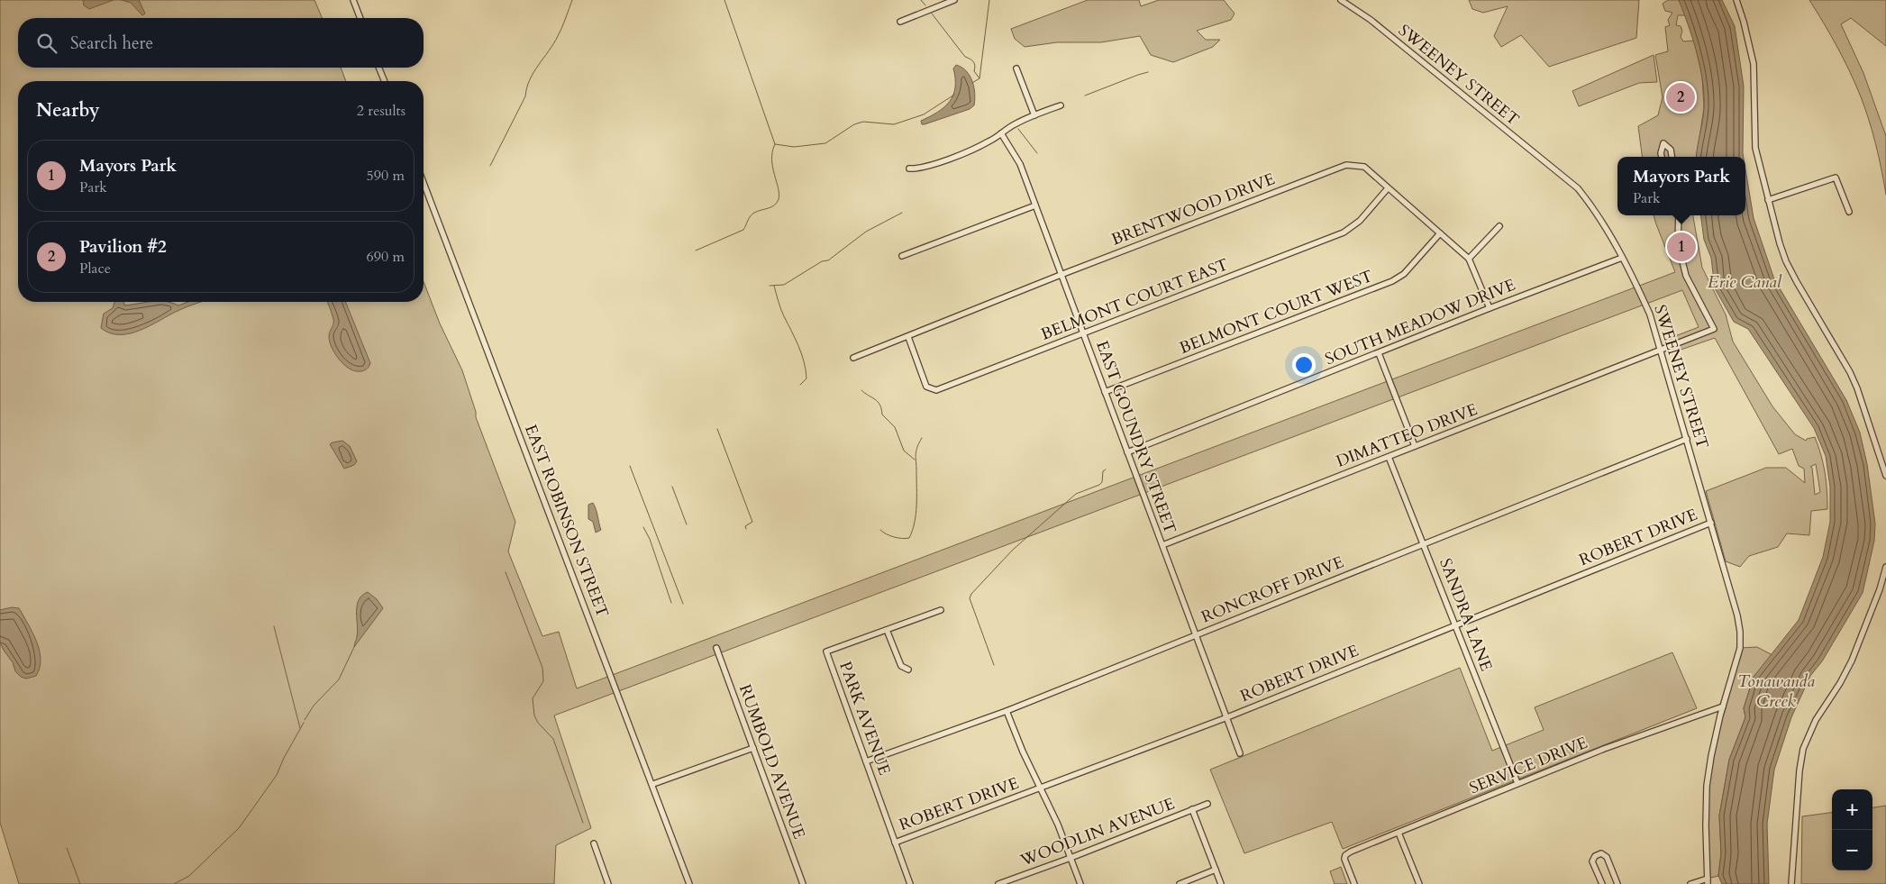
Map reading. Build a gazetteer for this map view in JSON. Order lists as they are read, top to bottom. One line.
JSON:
{"streets":{"street":["SWEENEY STREET","BRENTWOOD DRIVE","BELMONT COURT EAST","BELMONT COURT WEST","SOUTH MEADOW DRIVE","DIMATTEO DRIVE","EAST GOUNDRY STREET","EAST ROBINSON STREET","ROBERT DRIVE","RONCROFF DRIVE","SANDRA LANE","PARK AVENUE","RUMBOLD AVENUE","SERVICE DRIVE","WOODLIN AVENUE"]},"crossings":[["SWEENEY STREET","SOUTH MEADOW DRIVE"],["SWEENEY STREET","DIMATTEO DRIVE"],["SWEENEY STREET","ROBERT DRIVE"],["SWEENEY STREET","RONCROFF DRIVE"],["SWEENEY STREET","SERVICE DRIVE"],["BRENTWOOD DRIVE","BELMONT COURT EAST"],["BRENTWOOD DRIVE","BELMONT COURT WEST"],["BRENTWOOD DRIVE","SOUTH MEADOW DRIVE"],["BRENTWOOD DRIVE","EAST GOUNDRY STREET"],["BELMONT COURT EAST","EAST GOUNDRY STREET"],["BELMONT COURT WEST","EAST GOUNDRY STREET"],["SOUTH MEADOW DRIVE","EAST GOUNDRY STREET"],["DIMATTEO DRIVE","EAST GOUNDRY STREET"],["DIMATTEO DRIVE","SANDRA LANE"],["EAST GOUNDRY STREET","ROBERT DRIVE"],["EAST GOUNDRY STREET","RONCROFF DRIVE"],["ROBERT DRIVE","SANDRA LANE"],["ROBERT DRIVE","PARK AVENUE"],["RONCROFF DRIVE","SANDRA LANE"],["RONCROFF DRIVE","PARK AVENUE"],["SANDRA LANE","SERVICE DRIVE"]],"water":["Erie Canal","Tonawanda Creek"],"page":{"search":"Search here","pins":["2","1"],"heading":["Nearby","2 results"],"list":[{"mark":"1","name":"Mayors Park","note":"Park","value":"590 m"},{"mark":"2","name":"Pavilion #2","note":"Place","value":"690 m"}],"popup":["Mayors Park","Park"],"map_buttons":["+","−"]}}
